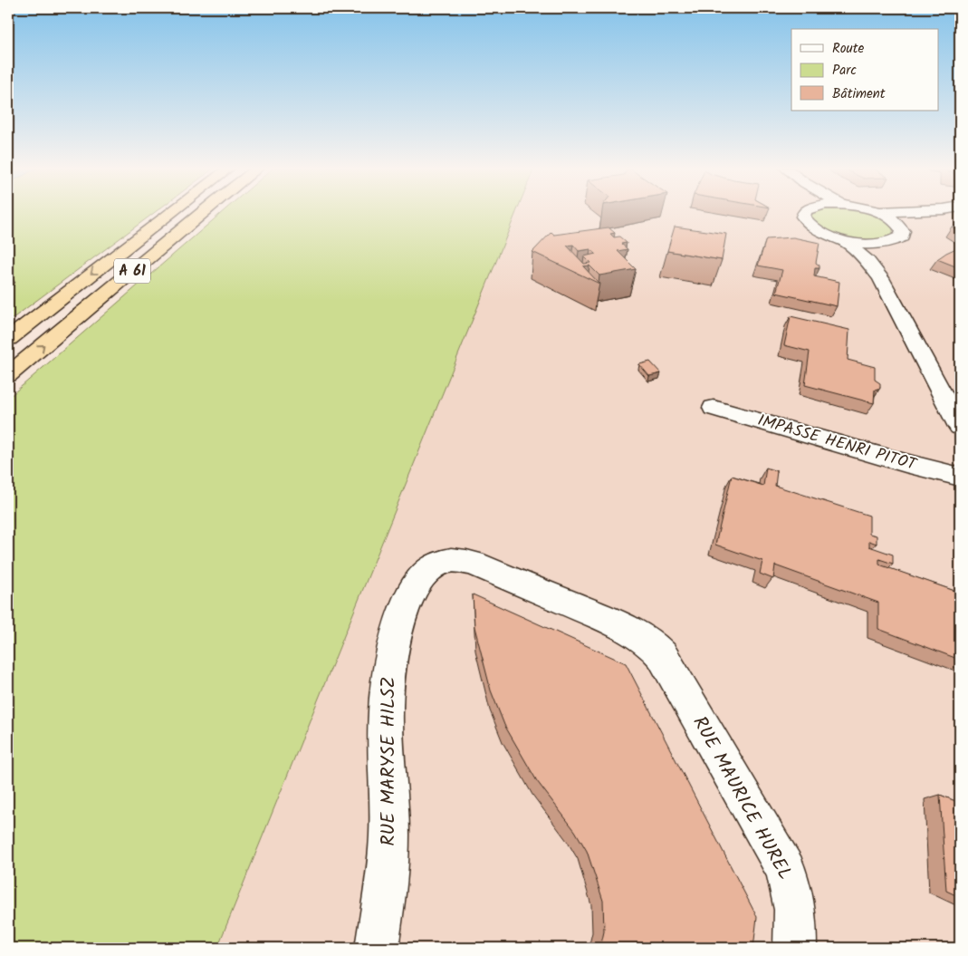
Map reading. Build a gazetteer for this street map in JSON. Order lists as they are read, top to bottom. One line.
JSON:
{"streets":{"highway":["A 61"],"street":["IMPASSE HENRI PITOT","RUE MARYSE HILSZ","RUE MAURICE HUREL"]},"crossings":[["RUE MARYSE HILSZ","RUE MAURICE HUREL"]],"legend":["Route","Parc","Bâtiment"]}
